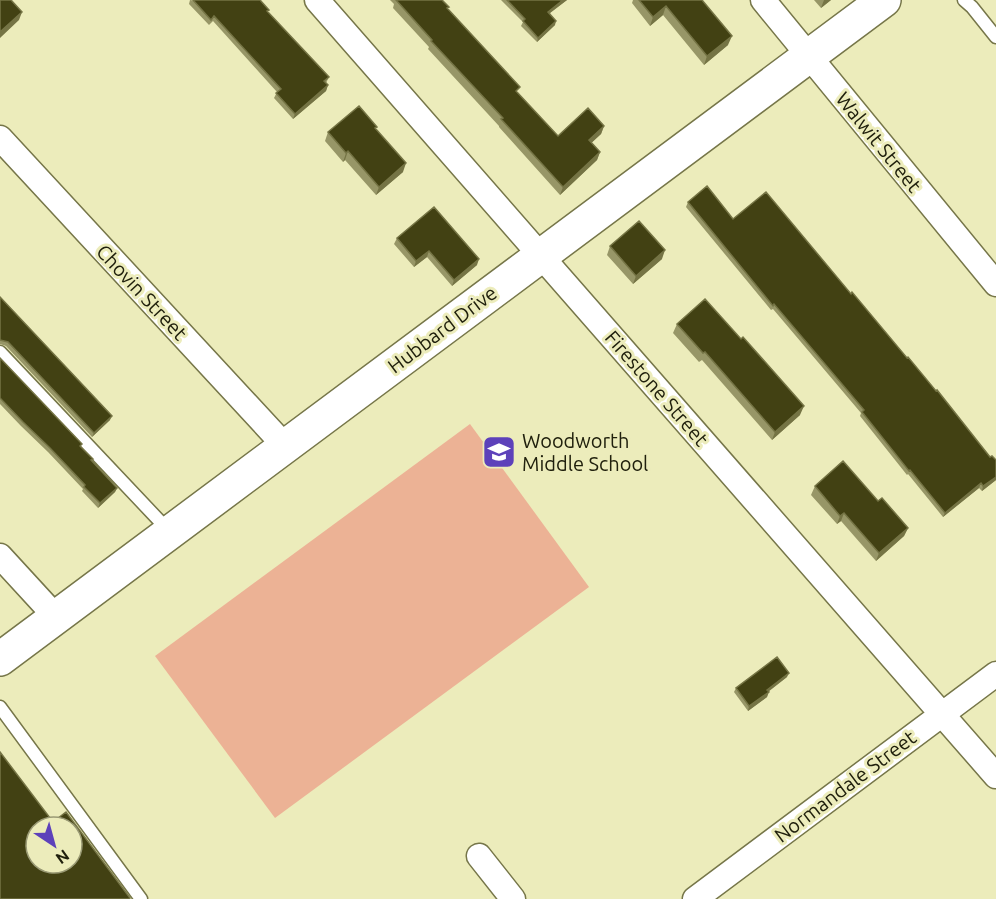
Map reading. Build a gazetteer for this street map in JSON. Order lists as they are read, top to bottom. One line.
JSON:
{"streets":{"street":["Walwit Street","Chovin Street","Hubbard Drive","Firestone Street","Normandale Street"]},"crossings":[["Walwit Street","Hubbard Drive"],["Chovin Street","Hubbard Drive"],["Hubbard Drive","Firestone Street"],["Firestone Street","Normandale Street"]],"places":{"school or university":["Woodworth Middle School"]},"north":"bottom right"}
